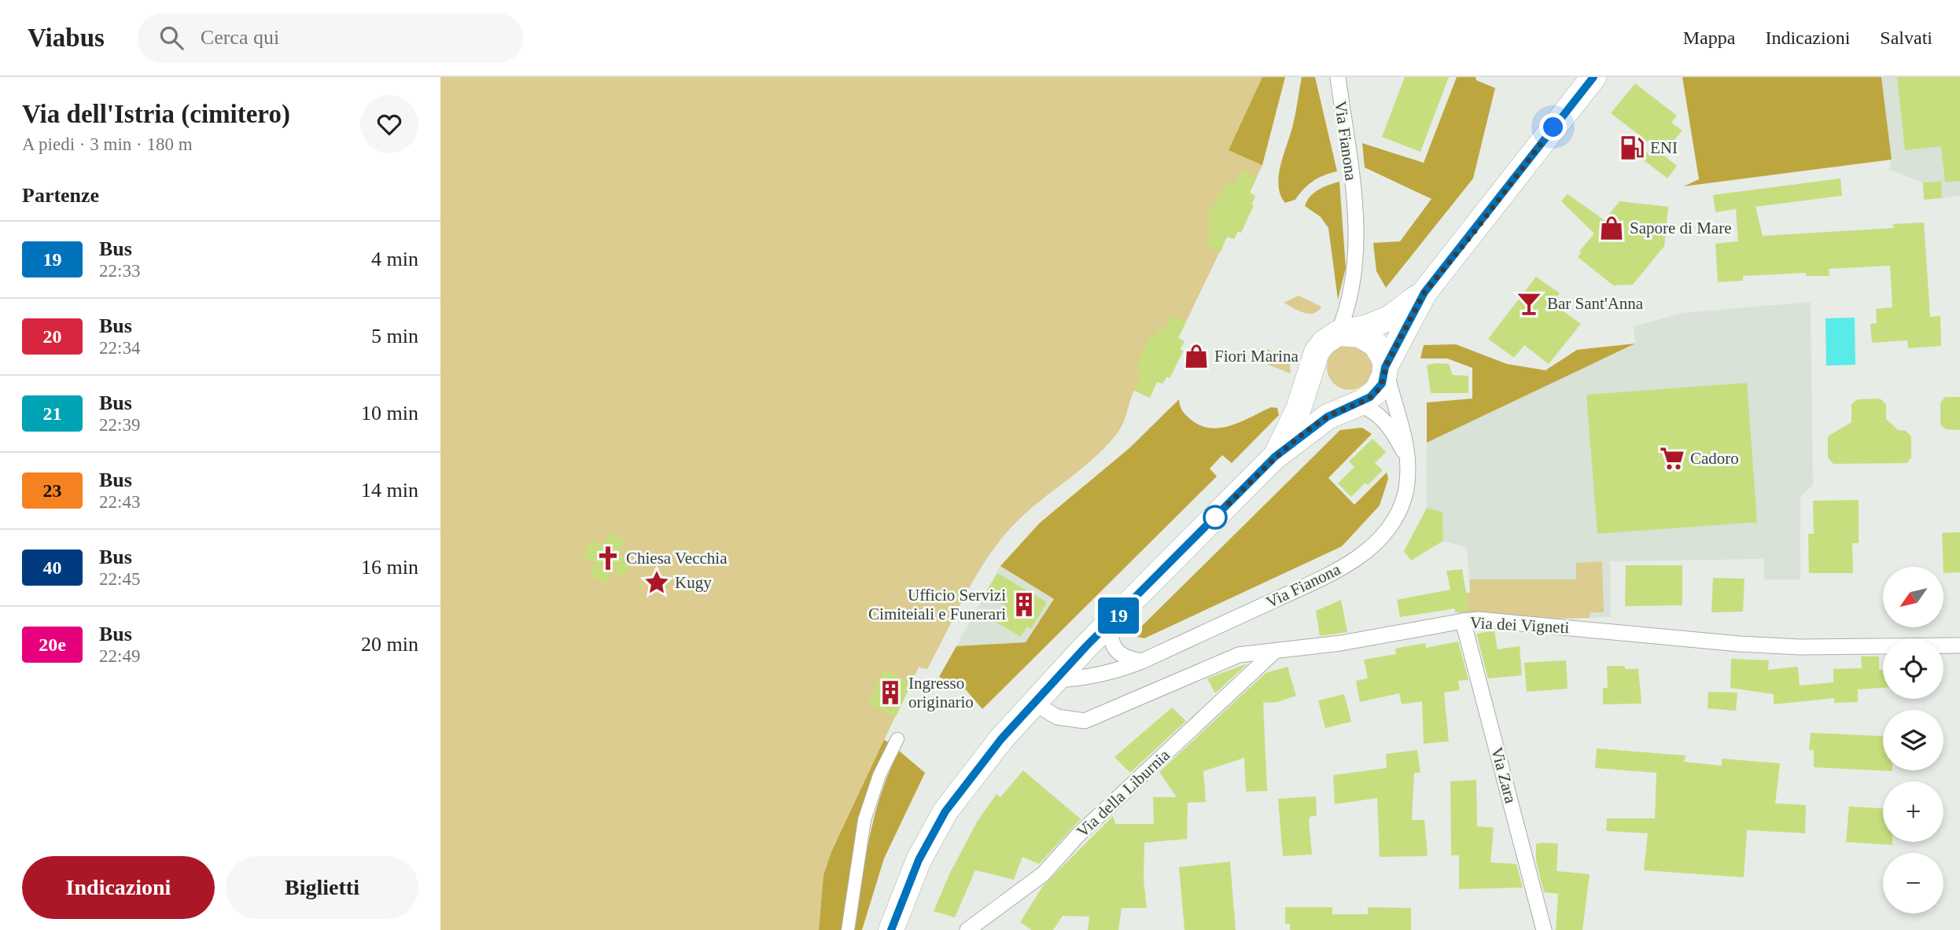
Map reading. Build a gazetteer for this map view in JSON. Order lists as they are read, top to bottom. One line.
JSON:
{"streets":{"street":["Via Fianona","Via dei Vigneti","Via Zara","Via della Liburnia"]},"crossings":[["Via dei Vigneti","Via Zara"],["Via dei Vigneti","Via della Liburnia"]],"places":{"fuel station":["ENI"],"shop":["Sapore di Mare","Fiori Marina"],"bar":["Bar Sant'Anna"],"supermarket":["Cadoro"],"church":["Chiesa Vecchia"],"place":["Kugy"],"building":["Ufficio Servizi Cimiteiali e Funerari","Ingresso originario"]},"lines":["bus line 19"],"north":"bottom left","page":{"header":"Viabus","search":"Cerca qui","nav":["Mappa","Indicazioni","Salvati"],"heading":[["Via dell'Istria (cimitero)","A piedi · 3 min · 180 m"],"Partenze"],"on_map":"19","list":[{"mark":"19","name":"Bus","note":"22:33","value":"4 min"},{"mark":"20","name":"Bus","note":"22:34","value":"5 min"},{"mark":"21","name":"Bus","note":"22:39","value":"10 min"},{"mark":"23","name":"Bus","note":"22:43","value":"14 min"},{"mark":"40","name":"Bus","note":"22:45","value":"16 min"},{"mark":"20e","name":"Bus","note":"22:49","value":"20 min"}],"map_buttons":["+","−"],"buttons":["Indicazioni","Biglietti"]}}
